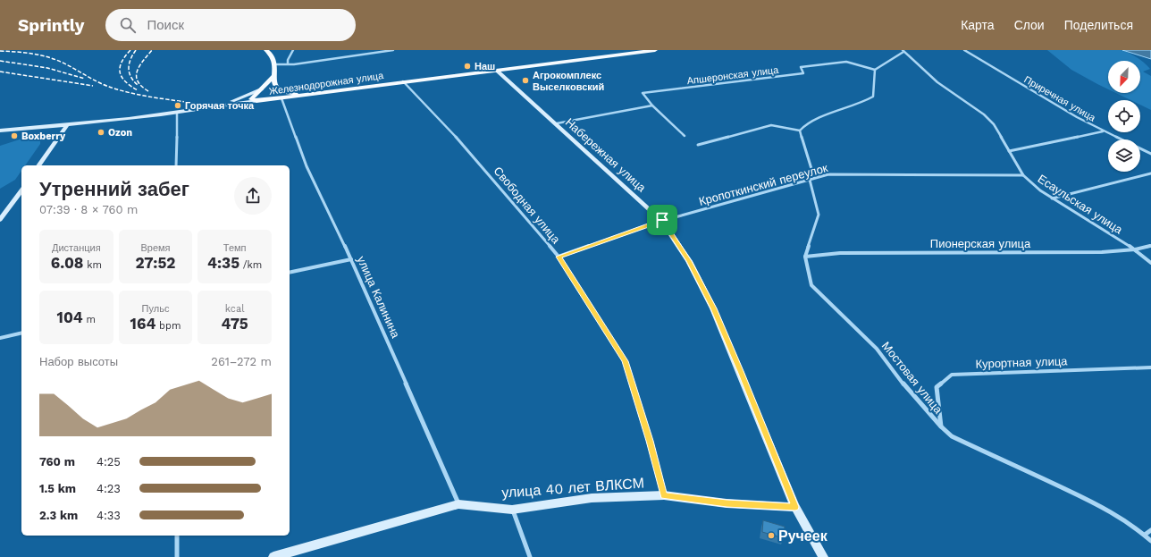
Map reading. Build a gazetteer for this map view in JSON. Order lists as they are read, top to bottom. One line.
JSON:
{"streets":{"main road":["Железнодорожная улица"],"street":["Апшеронская улица","Приречная улица","Набережная улица","Кропоткинский переулок","Есаульская улица","Свободная улица","Пионерская улица","улица Калинина","Курортная улица","Мостовая улица","улица 40 лет ВЛКСМ"]},"crossings":[["Железнодорожная улица","Набережная улица"],["Железнодорожная улица","Свободная улица"],["Железнодорожная улица","улица Калинина"],["Набережная улица","Кропоткинский переулок"],["Набережная улица","улица 40 лет ВЛКСМ"],["Кропоткинский переулок","Есаульская улица"],["Кропоткинский переулок","Свободная улица"],["Есаульская улица","Пионерская улица"],["Свободная улица","улица 40 лет ВЛКСМ"],["Пионерская улица","Мостовая улица"],["улица Калинина","улица 40 лет ВЛКСМ"],["Курортная улица","Мостовая улица"]],"places":["Наш","Агрокомплекс Выселковский","Горячая точка","Ozon","Boxberry","Ручеек"],"north":"bottom left","page":{"header":"Sprintly","search":"Поиск","nav":["Карта","Слои","Поделиться"],"heading":["Утренний забег","07:39 · 8 × 760 m"],"stats":[["Дистанция","6.08 km"],["Время","27:52"],["Темп","4:35 /km"],["104 m"],["Пульс","164 bpm"],["kcal","475"]],"chart":["Набор высоты","261–272 m"],"list":[{"name":"760 m","note":"4:25"},{"name":"1.5 km","note":"4:23"},{"name":"2.3 km","note":"4:33"}]}}
